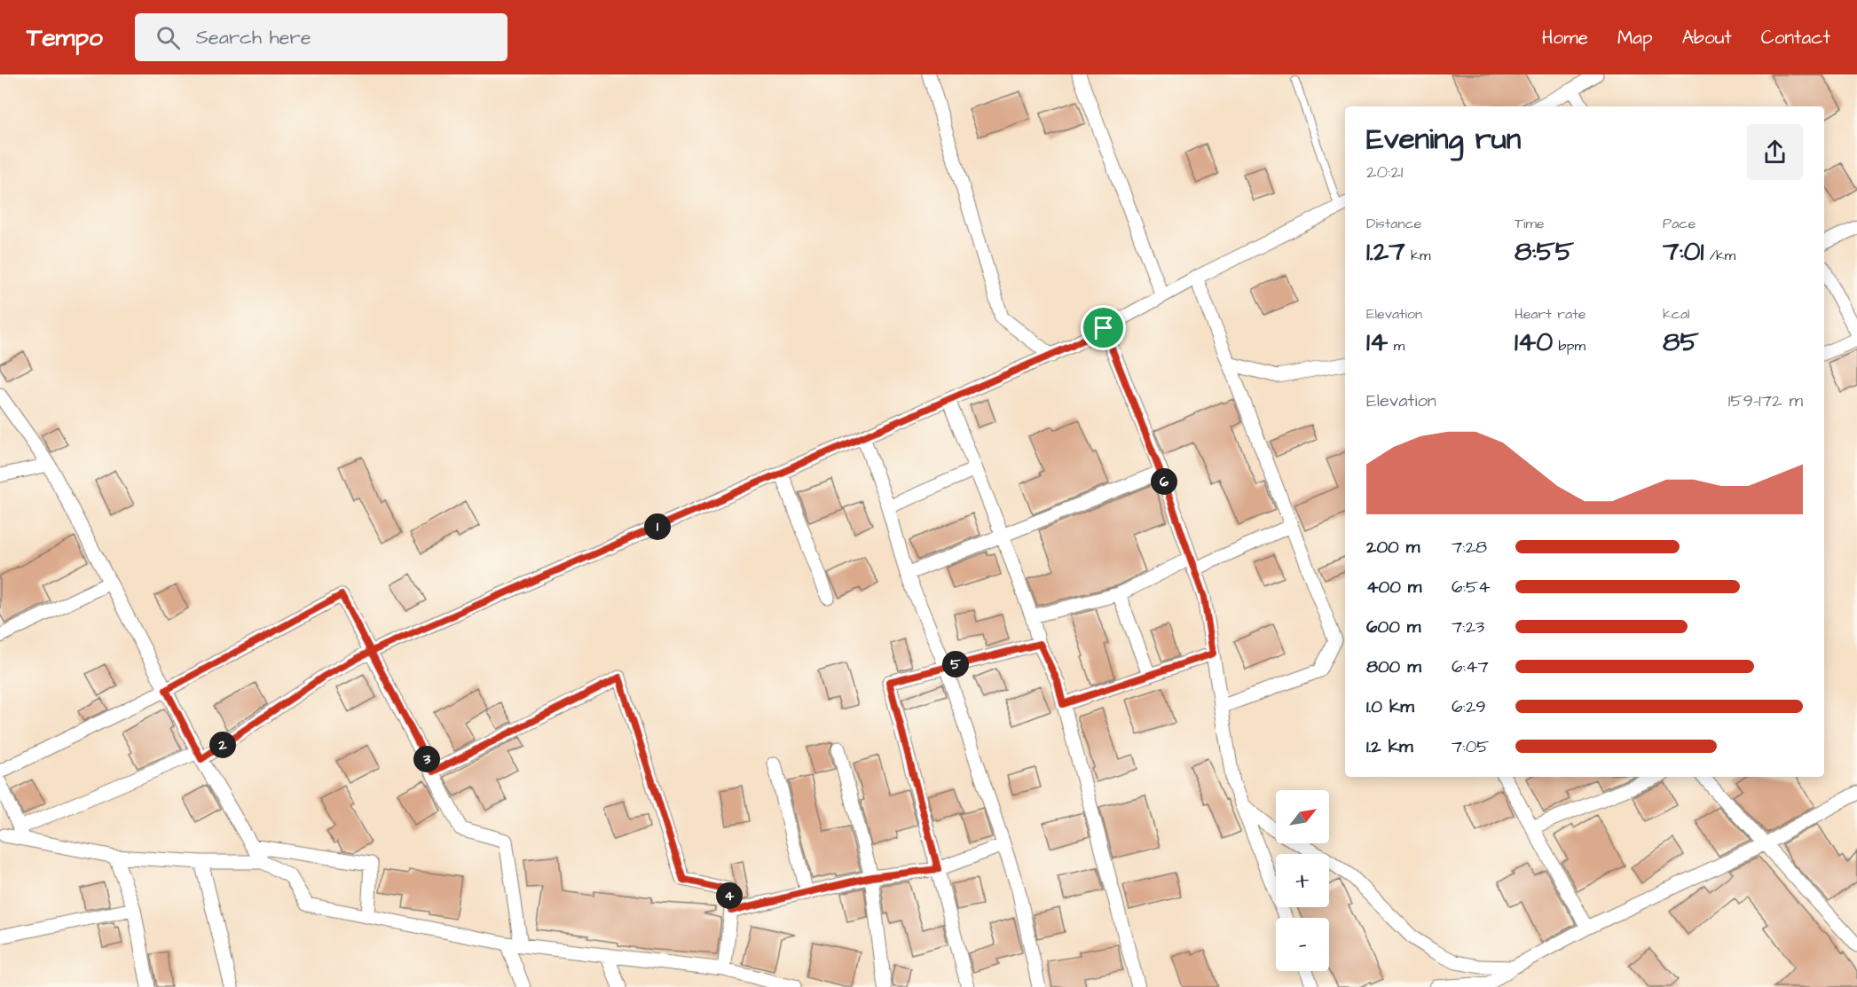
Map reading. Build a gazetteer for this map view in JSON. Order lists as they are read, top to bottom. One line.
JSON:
{"north":"top right","page":{"header":"Tempo","search":"Search here","nav":["Home","Map","About","Contact"],"heading":["Evening run","20:21"],"stats":[["Distance","1.27 km"],["Time","8:55"],["Pace","7:01 /km"],["Elevation","14 m"],["Heart rate","140 bpm"],["kcal","85"]],"chart":["Elevation","159–172 m"],"pins":["6","1","5","2","3","4"],"list":[{"name":"200 m","note":"7:28"},{"name":"400 m","note":"6:54"},{"name":"600 m","note":"7:23"},{"name":"800 m","note":"6:47"},{"name":"1.0 km","note":"6:29"},{"name":"1.2 km","note":"7:05"}],"map_buttons":["+","−"]}}
